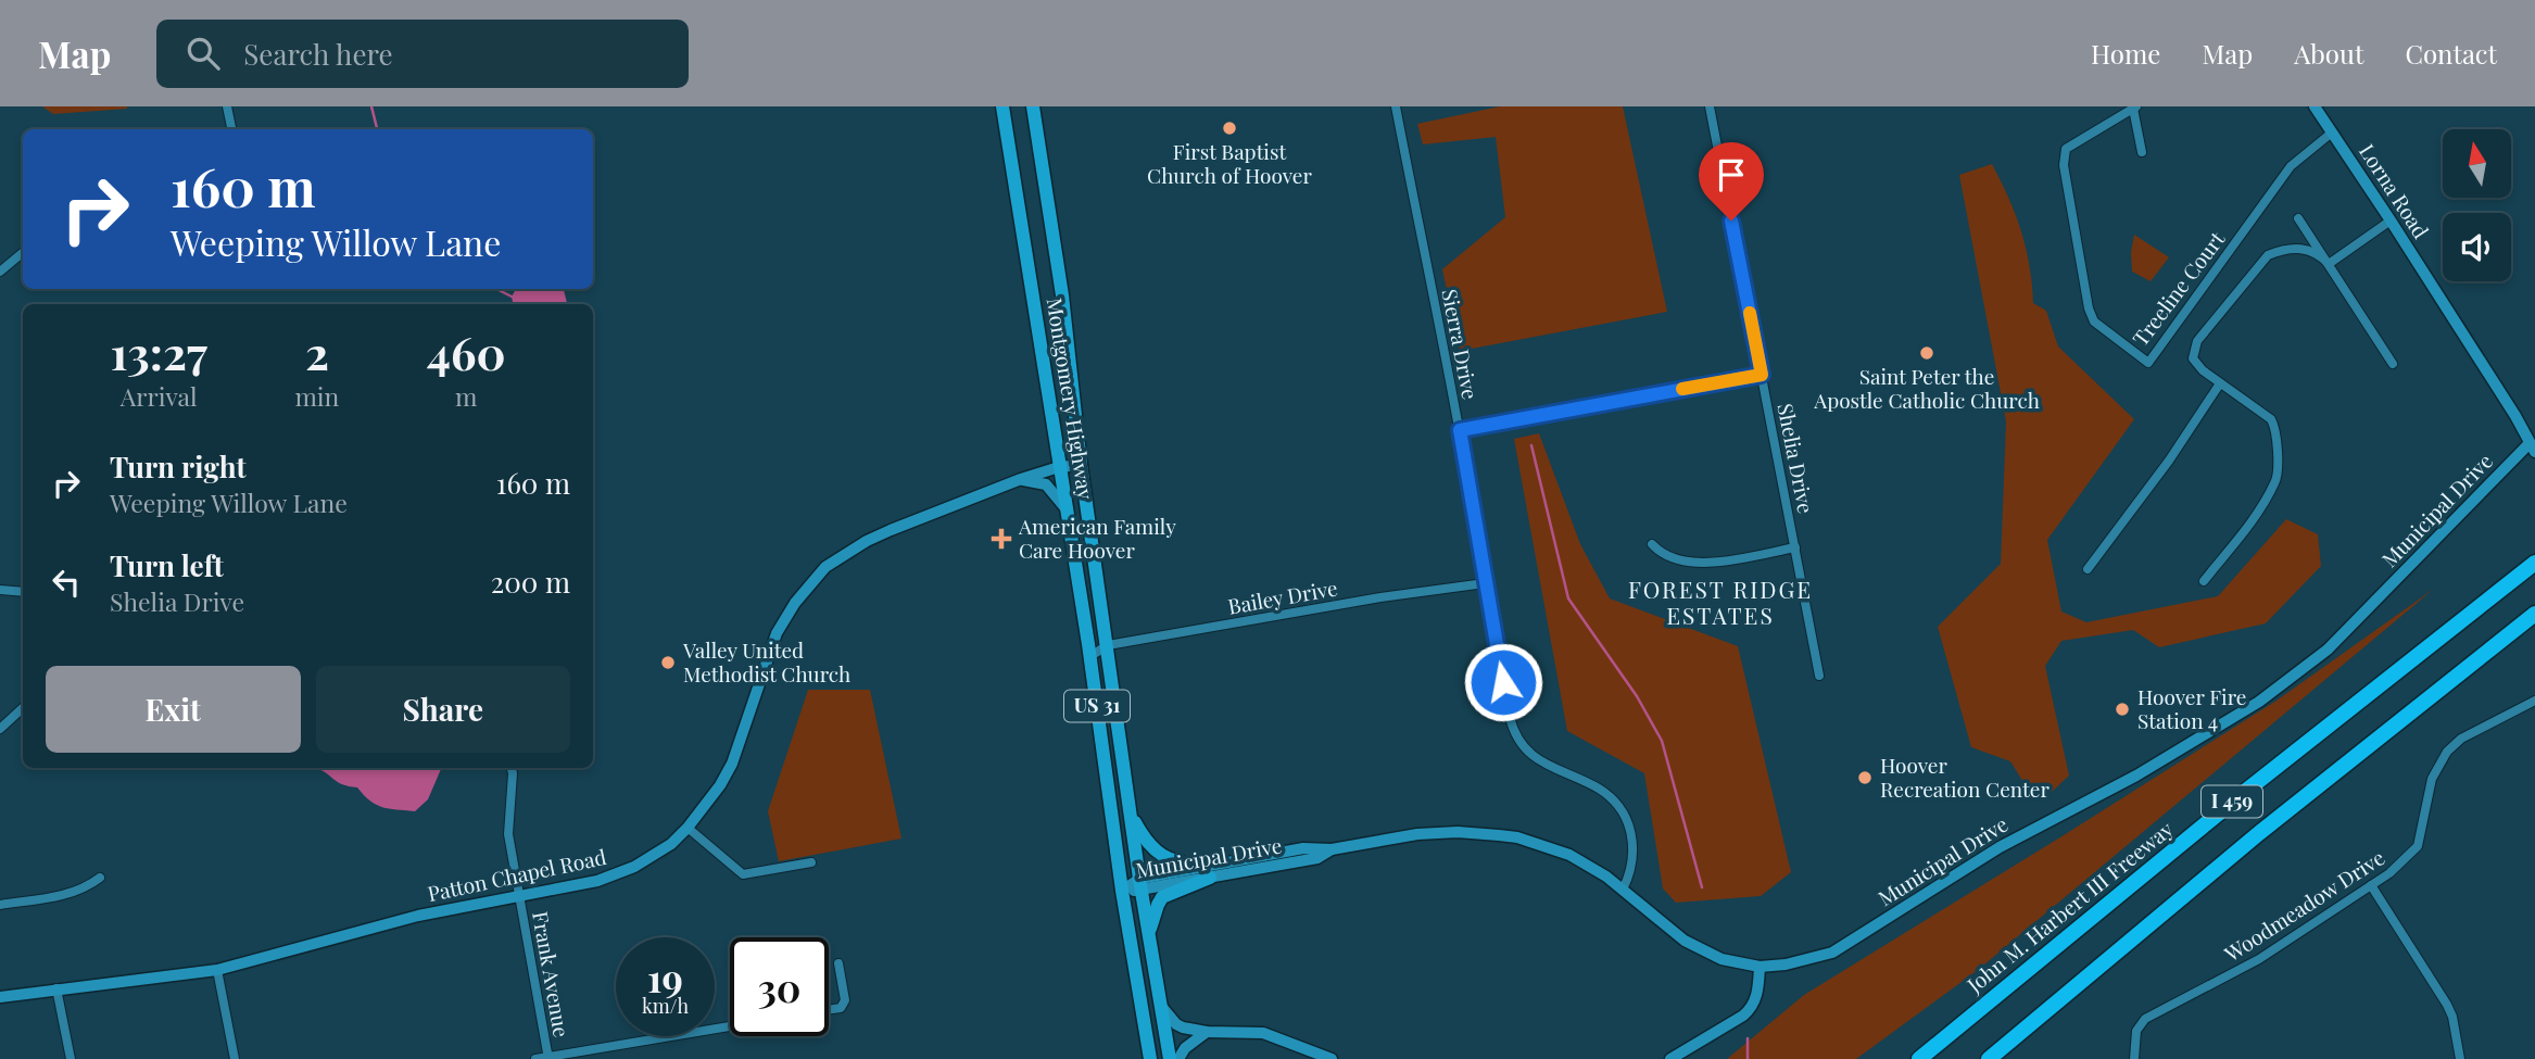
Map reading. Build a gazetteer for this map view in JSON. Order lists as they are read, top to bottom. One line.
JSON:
{"streets":{"highway":["I 459","John M. Harbert III Freeway"],"main road":["Montgomery Highway","US 31"],"street":["Lorna Road","Treeline Court","Sierra Drive","Shelia Drive","Municipal Drive","Bailey Drive","Patton Chapel Road","Woodmeadow Drive","Frank Avenue"]},"crossings":[["Lorna Road","Treeline Court"],["Lorna Road","Municipal Drive"],["Sierra Drive","Municipal Drive"],["Sierra Drive","Bailey Drive"],["Montgomery Highway","Municipal Drive"],["Montgomery Highway","Bailey Drive"],["Montgomery Highway","Patton Chapel Road"],["Patton Chapel Road","Frank Avenue"]],"districts":["FOREST RIDGE ESTATES"],"places":{"other":["First Baptist Church of Hoover","Saint Peter the Apostle Catholic Church","Valley United Methodist Church","Hoover Fire Station 4","Hoover Recreation Center"],"health":["American Family Care Hoover"]},"north":"top","page":{"header":"Map","search":"Search here","nav":["Home","Map","About","Contact"],"turn":["160 m","Weeping Willow Lane"],"eta":["13:27","Arrival","2","min","460","m"],"list":[{"name":"Turn right","note":"Weeping Willow Lane","value":"160 m"},{"name":"Turn left","note":"Shelia Drive","value":"200 m"}],"buttons":["Exit","Share"],"speed":"19 km/h","limit":"30"}}
